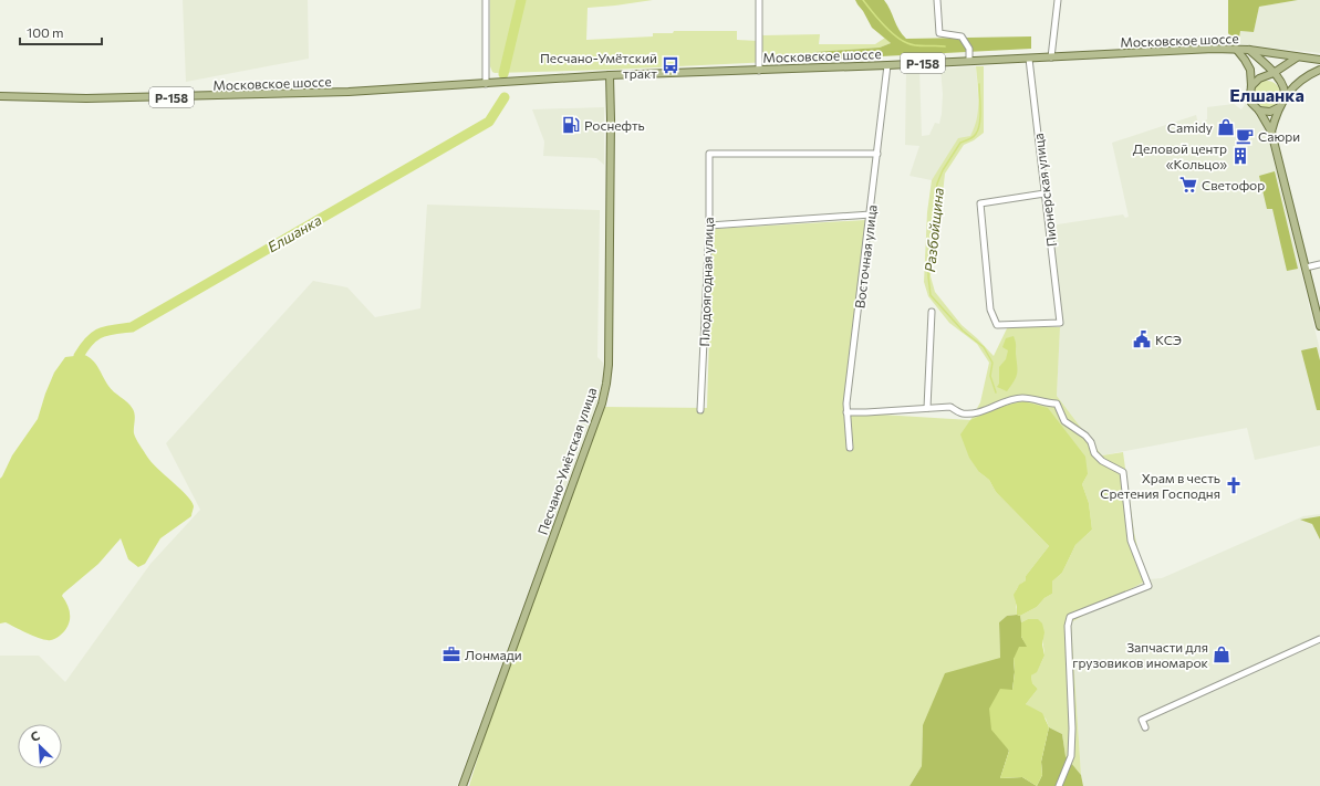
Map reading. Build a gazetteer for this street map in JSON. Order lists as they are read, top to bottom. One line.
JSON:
{"streets":{"main road":["Московское шоссе","Р-158","Песчано-Умётская улица"],"street":["Пионерская улица","Восточная улица","Плодоягодная улица"]},"crossings":[["Московское шоссе","Пионерская улица"],["Московское шоссе","Восточная улица"],["Московское шоссе","Песчано-Умётская улица"],["Восточная улица","Плодоягодная улица"]],"districts":["Елшанка"],"water":["Разбойщина","Елшанка"],"places":{"bus stop":["Песчано-Умётский тракт"],"fuel station":["Роснефть"],"shop":["Camidy","Запчасти для грузовиков иномарок"],"cafe":["Саюри"],"building":["Деловой центр «Кольцо»"],"supermarket":["Светофор"],"public building":["КСЭ"],"church":["Храм в честь Сретения Господня"],"office":["Лонмади"]},"scale_bar":"100 m","north":"top left"}
